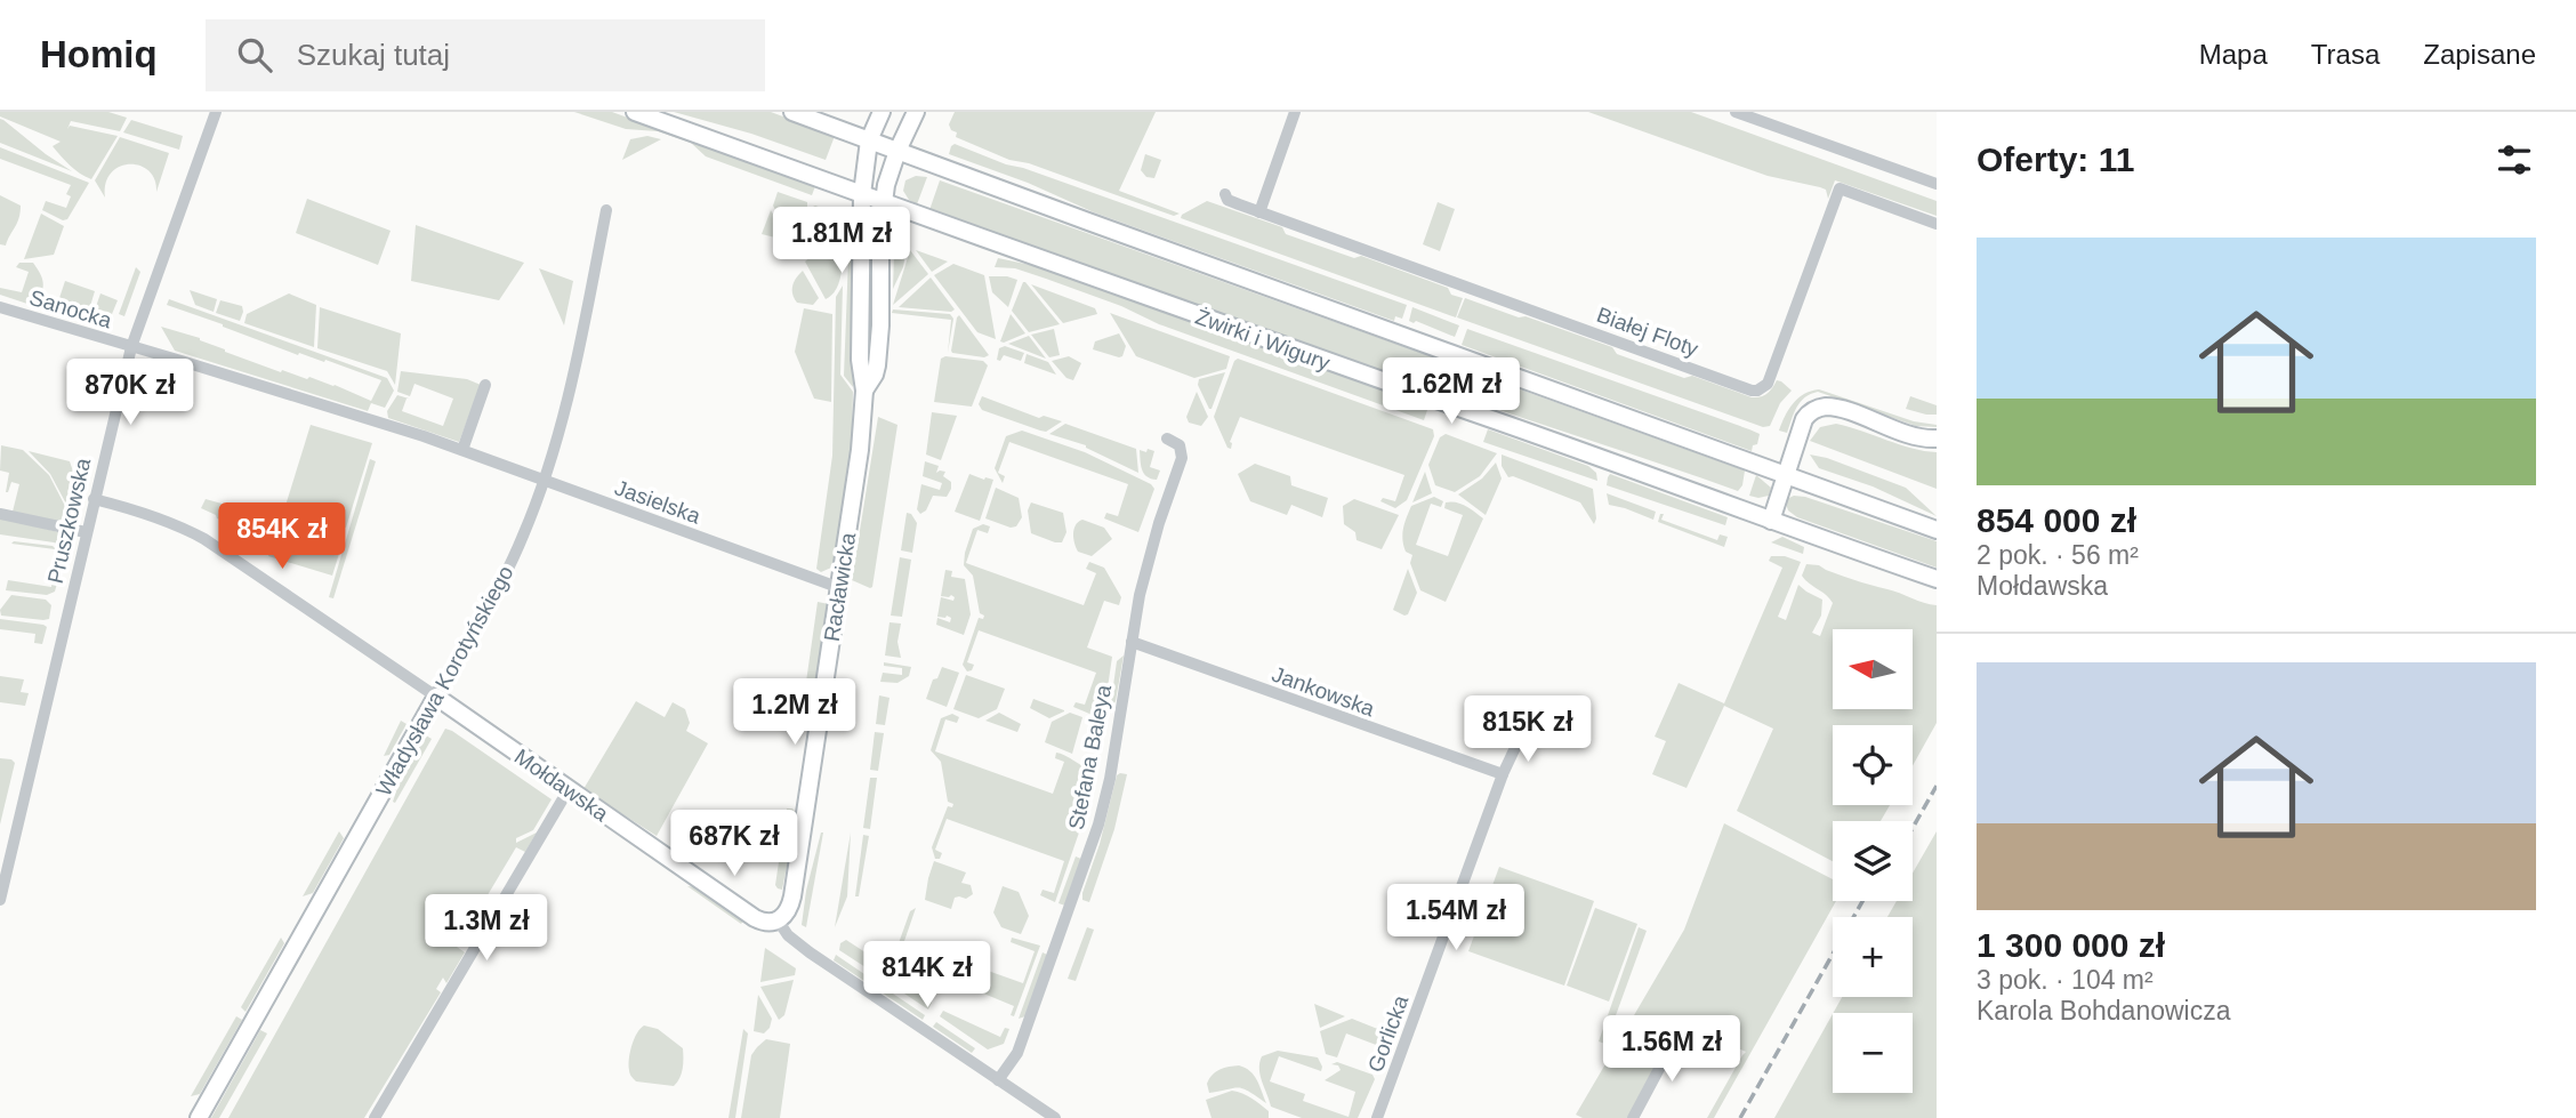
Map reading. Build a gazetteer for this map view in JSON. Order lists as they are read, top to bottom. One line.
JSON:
{"streets":{"main road":["Żwirki i Wigury","Racławicka","Władysława Korotyńskiego","Mołdawska"],"street":["Sanocka","Białej Floty","Jasielska","Pruszkowska","Jankowska","Stefana Baleya","Gorlicka"]},"crossings":[["Sanocka","Jasielska"],["Sanocka","Pruszkowska"],["Żwirki i Wigury","Racławicka"],["Jasielska","Pruszkowska"],["Jasielska","Racławicka"],["Jasielska","Władysława Korotyńskiego"],["Pruszkowska","Mołdawska"],["Racławicka","Mołdawska"],["Władysława Korotyńskiego","Mołdawska"],["Jankowska","Stefana Baleya"],["Jankowska","Gorlicka"],["Stefana Baleya","Mołdawska"]],"north":"left","page":{"header":"Homiq","search":"Szukaj tutaj","nav":["Mapa","Trasa","Zapisane"],"heading":"Oferty: 11","price":["1.81M zł","1.62M zł","870K zł","854K zł","1.2M zł","815K zł","687K zł","1.54M zł","1.3M zł","814K zł","1.56M zł"],"list":[{"name":"854 000 zł","note":"2 pok. · 56 m² · Mołdawska"},{"name":"1 300 000 zł","note":"3 pok. · 104 m² · Karola Bohdanowicza"}],"map_buttons":["+","−"]}}
